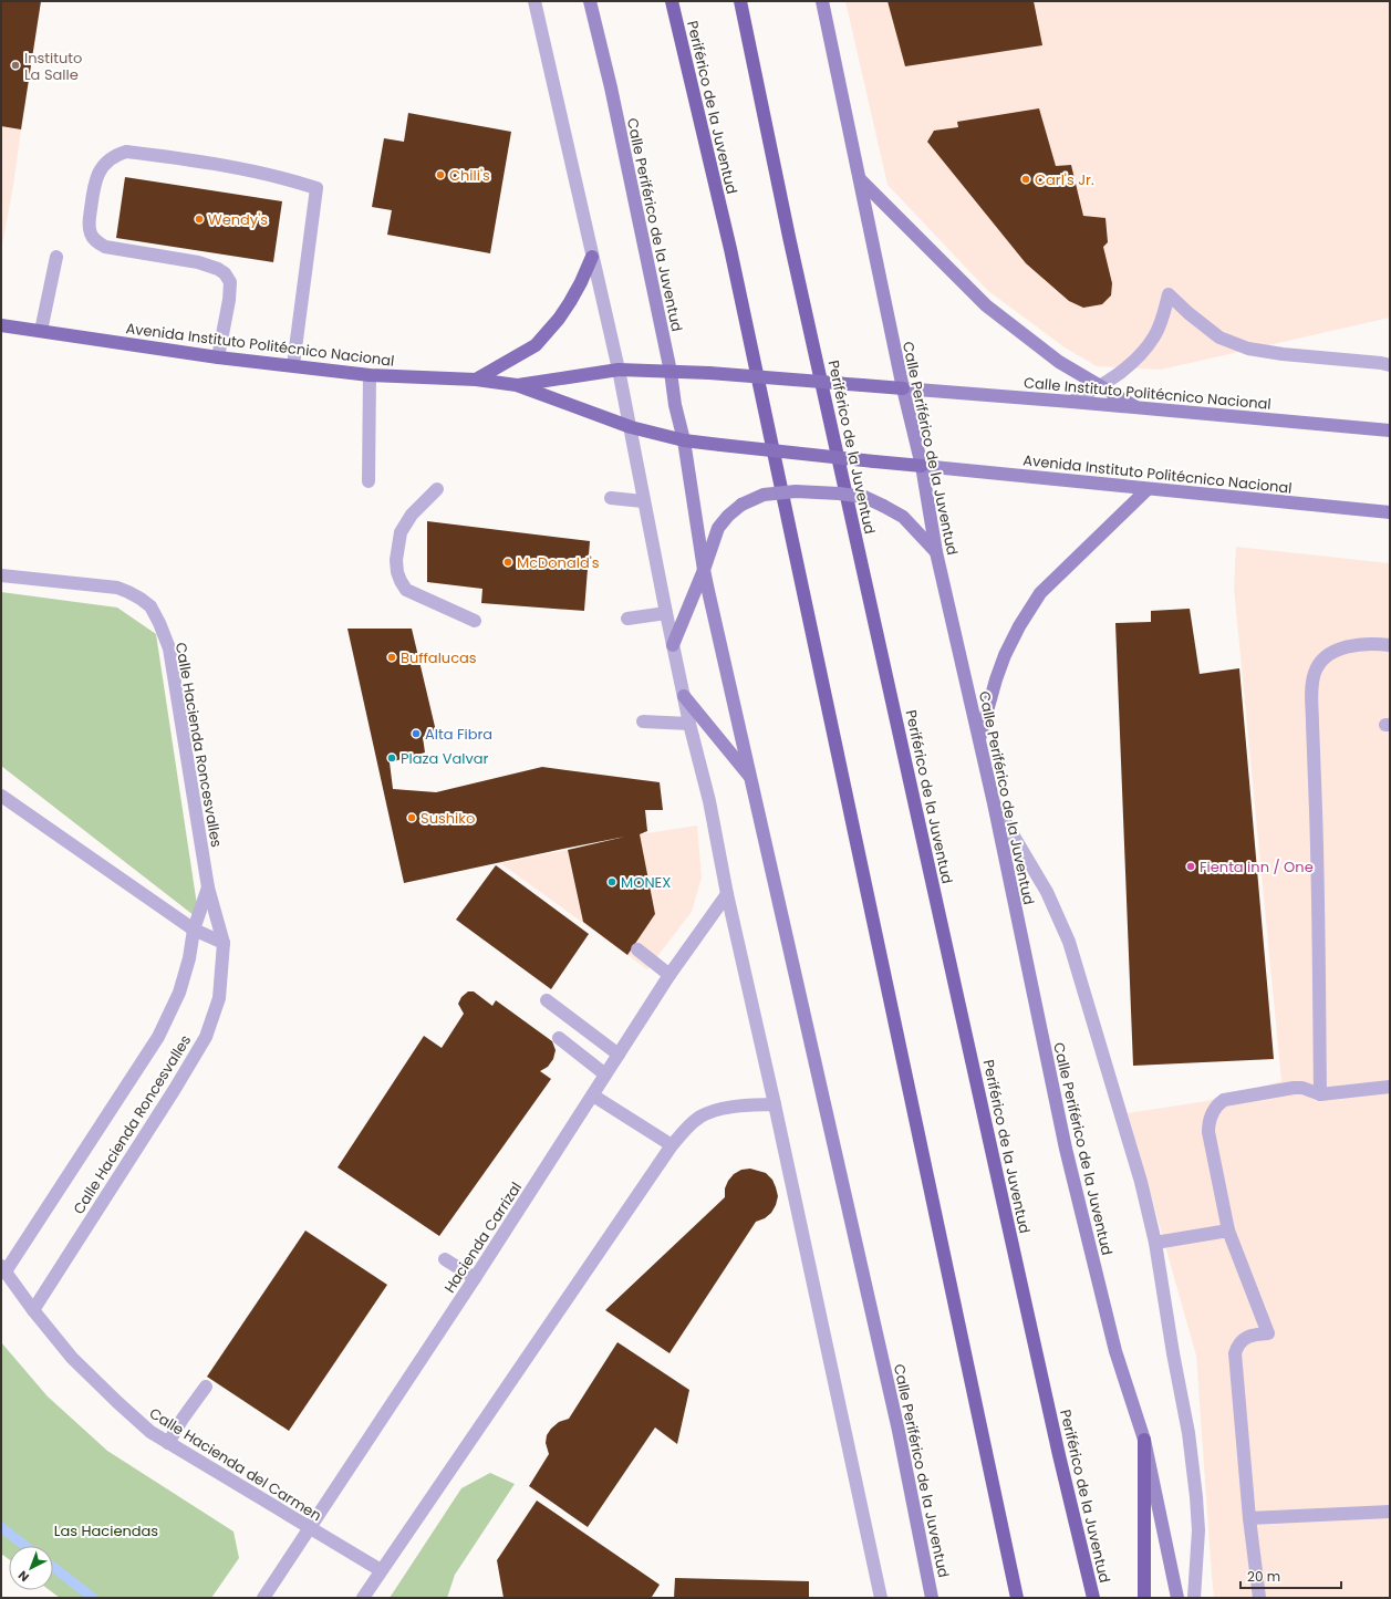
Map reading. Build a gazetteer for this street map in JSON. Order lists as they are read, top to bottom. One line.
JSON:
{"streets":{"highway":["Periférico de la Juventud"],"main road":["Calle Periférico de la Juventud","Avenida Instituto Politécnico Nacional","Calle Instituto Politécnico Nacional"],"street":["Calle Hacienda Roncesvalles","Hacienda Carrizal","Calle Hacienda del Carmen"]},"crossings":[["Calle Periférico de la Juventud","Avenida Instituto Politécnico Nacional"],["Calle Periférico de la Juventud","Calle Instituto Politécnico Nacional"],["Avenida Instituto Politécnico Nacional","Calle Instituto Politécnico Nacional"],["Calle Hacienda Roncesvalles","Calle Hacienda del Carmen"],["Hacienda Carrizal","Calle Hacienda del Carmen"]],"parks":["Las Haciendas"],"places":["Instituto La Salle","Chili's","Carl's Jr.","Wendy's","McDonald's","Buffalucas","Alta Fibra","Plaza Valvar","Sushiko","Fienta inn / One","MONEX"],"scale_bar":"20 m","north":"bottom left"}
